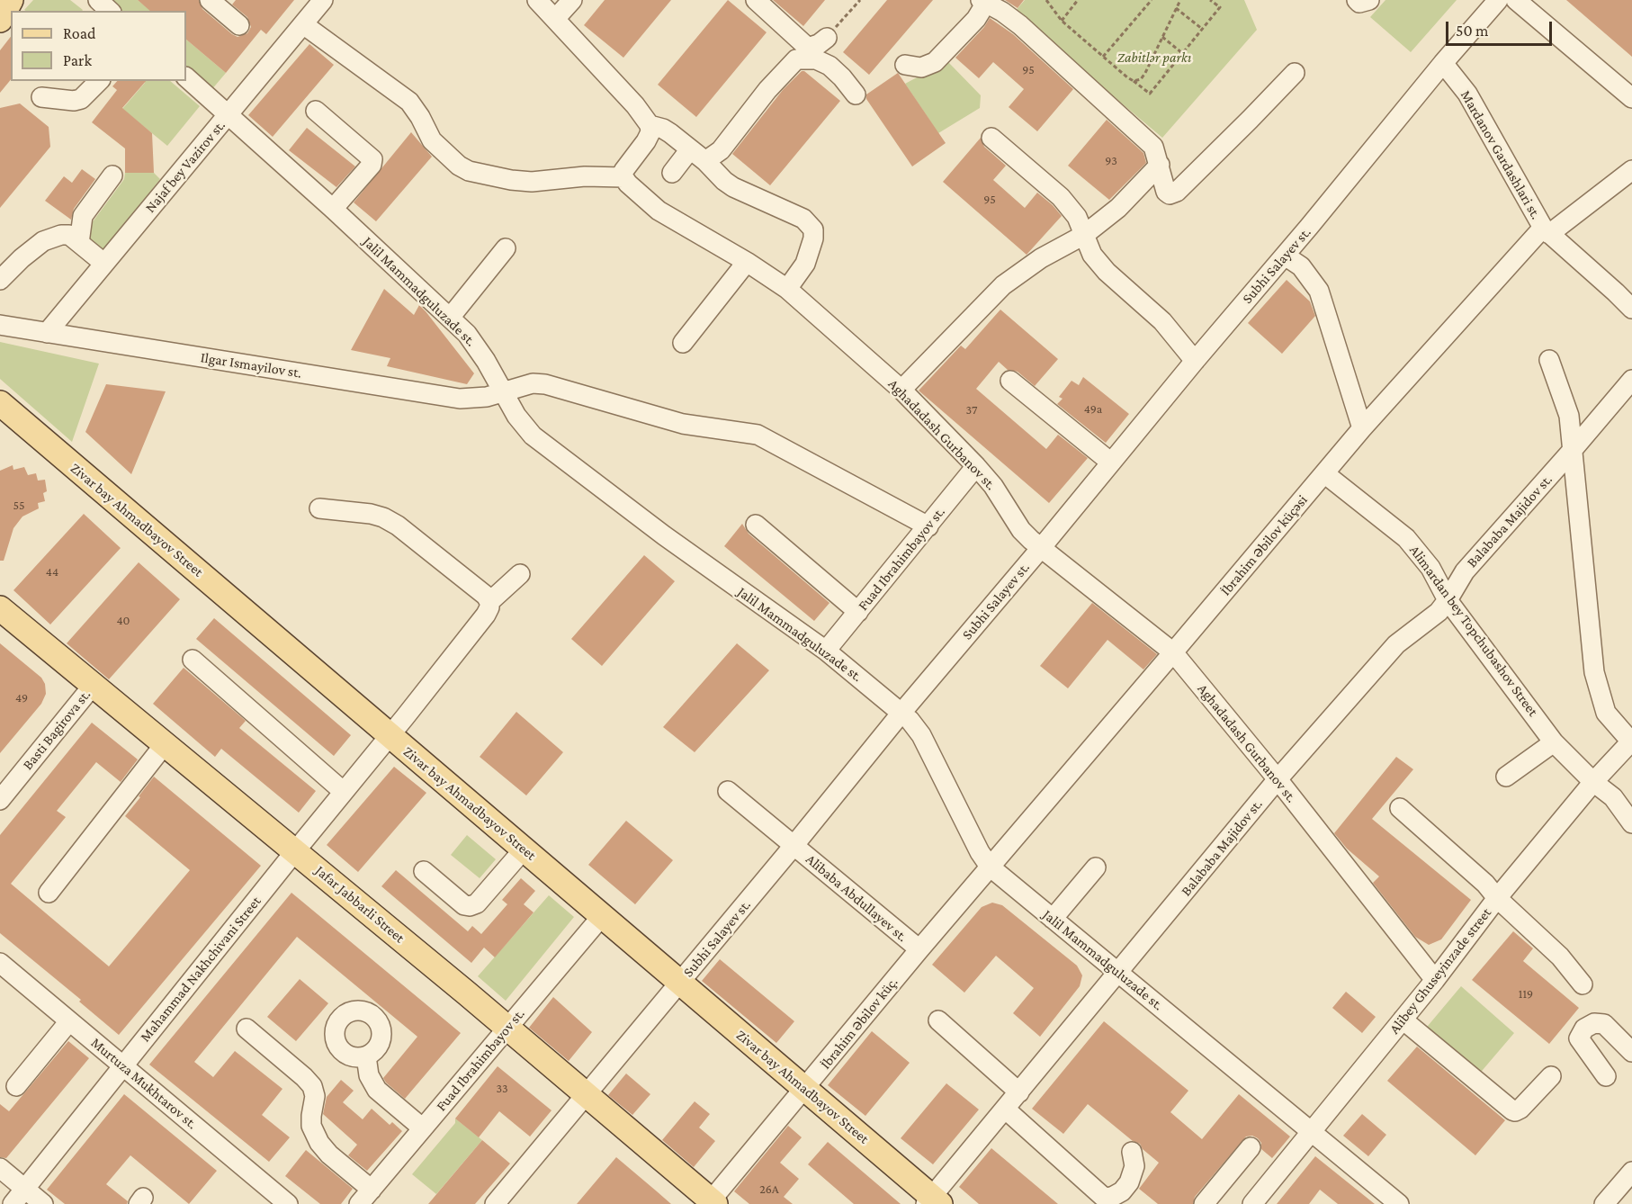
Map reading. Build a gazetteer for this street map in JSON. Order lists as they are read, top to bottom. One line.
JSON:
{"streets":{"main road":["Zivar bay Ahmadbayov Street","Jafar Jabbarli Street"],"street":["Mardanov Gardashlari st.","Najaf bey Vazirov st.","Subhi Salayev st.","Jalil Mammadguluzade st.","Ilgar Ismayilov st.","Aghadadash Gurbanov st.","Balababa Majidov st.","İbrahim Əbilov küçəsi","Fuad Ibrahimbayov st.","Alimardan bey Topchubashov Street","Basti Bagirova st.","Alibaba Abdullayev st.","Mahammad Nakhchivani Street","Alibey Ghuseyinzade street","İbrahim Əbilov küç.","Murtuza Mukhtarov st."]},"crossings":[["Mardanov Gardashlari st.","Subhi Salayev st."],["Mardanov Gardashlari st.","İbrahim Əbilov küçəsi"],["Najaf bey Vazirov st.","Jalil Mammadguluzade st."],["Najaf bey Vazirov st.","Ilgar Ismayilov st."],["Subhi Salayev st.","Jalil Mammadguluzade st."],["Subhi Salayev st.","Aghadadash Gurbanov st."],["Subhi Salayev st.","Zivar bay Ahmadbayov Street"],["Subhi Salayev st.","Alibaba Abdullayev st."],["Subhi Salayev st.","Jafar Jabbarli Street"],["Jalil Mammadguluzade st.","Ilgar Ismayilov st."],["Jalil Mammadguluzade st.","Balababa Majidov st."],["Jalil Mammadguluzade st.","İbrahim Əbilov küçəsi"],["Jalil Mammadguluzade st.","Fuad Ibrahimbayov st."],["Jalil Mammadguluzade st.","Alibey Ghuseyinzade street"],["Jalil Mammadguluzade st.","İbrahim Əbilov küç."],["Ilgar Ismayilov st.","Fuad Ibrahimbayov st."],["Aghadadash Gurbanov st.","Balababa Majidov st."],["Aghadadash Gurbanov st.","İbrahim Əbilov küçəsi"],["Aghadadash Gurbanov st.","Fuad Ibrahimbayov st."],["Aghadadash Gurbanov st.","Alibey Ghuseyinzade street"],["Zivar bay Ahmadbayov Street","Balababa Majidov st."],["Zivar bay Ahmadbayov Street","Fuad Ibrahimbayov st."],["Zivar bay Ahmadbayov Street","Mahammad Nakhchivani Street"],["Zivar bay Ahmadbayov Street","İbrahim Əbilov küç."],["Balababa Majidov st.","Alimardan bey Topchubashov Street"],["İbrahim Əbilov küçəsi","Alimardan bey Topchubashov Street"],["İbrahim Əbilov küçəsi","İbrahim Əbilov küç."],["Fuad Ibrahimbayov st.","Jafar Jabbarli Street"],["Alimardan bey Topchubashov Street","Alibey Ghuseyinzade street"],["Basti Bagirova st.","Jafar Jabbarli Street"],["Alibaba Abdullayev st.","İbrahim Əbilov küç."],["Jafar Jabbarli Street","Mahammad Nakhchivani Street"],["Jafar Jabbarli Street","İbrahim Əbilov küç."],["Mahammad Nakhchivani Street","Murtuza Mukhtarov st."]],"parks":["Zabitlər parkı"],"house_numbers":["95","93","95","49a","37","55","44","40","49","119","33","26A"],"legend":["Road","Park"],"scale_bar":"50 m"}
